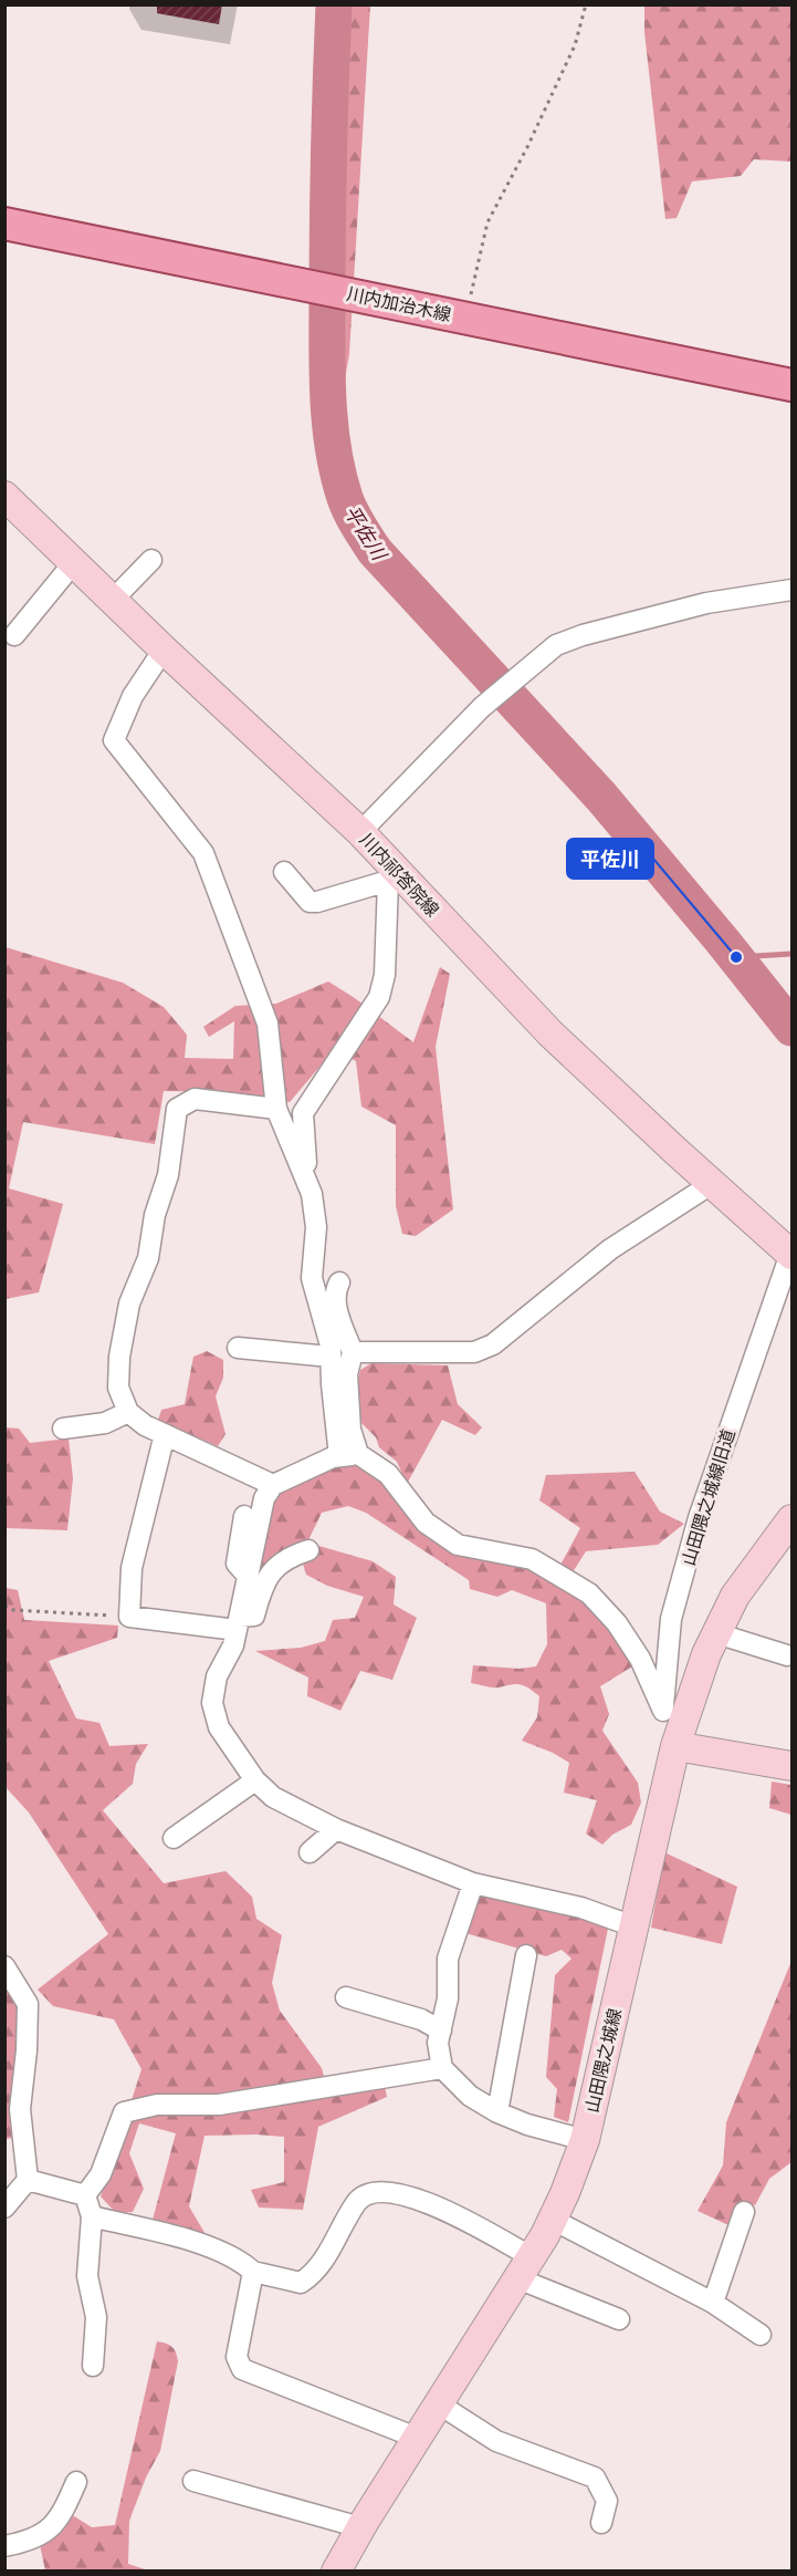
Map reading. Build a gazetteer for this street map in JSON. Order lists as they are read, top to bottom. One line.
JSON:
{"streets":{"main road":["川内加治木線","川内祁答院線","山田隈之城線"],"street":["山田隈之城線旧道"]},"crossings":[["川内祁答院線","山田隈之城線旧道"],["山田隈之城線旧道","山田隈之城線"]],"water":["平佐川"],"places":["平佐川"]}
